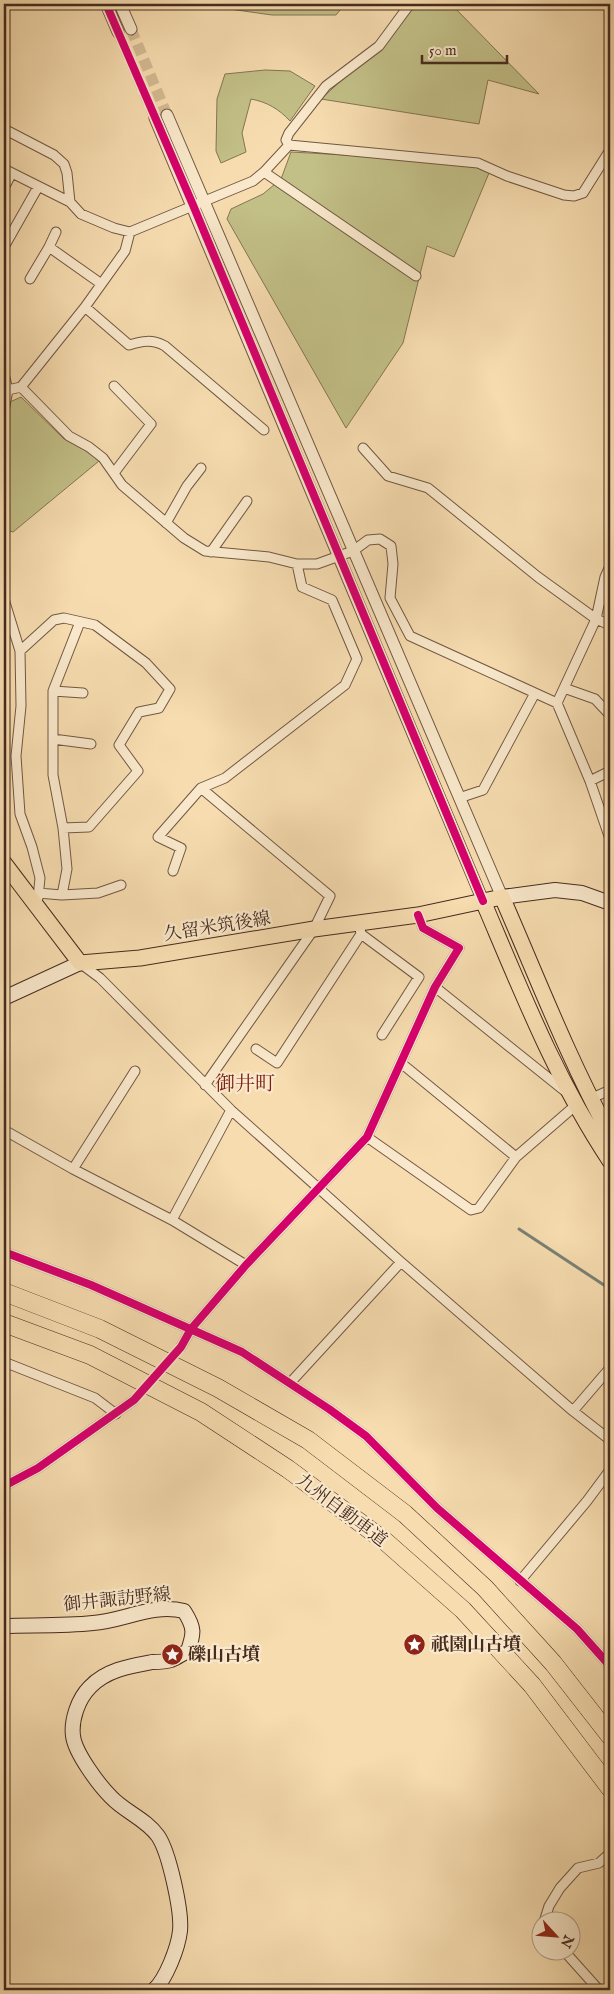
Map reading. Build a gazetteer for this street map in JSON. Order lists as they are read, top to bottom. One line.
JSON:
{"streets":{"highway":["九州自動車道"],"main road":["久留米筑後線","御井諏訪野線"]},"districts":["御井町"],"places":{"place":["祇園山古墳","礫山古墳"]},"scale_bar":"50 m","north":"bottom right"}
